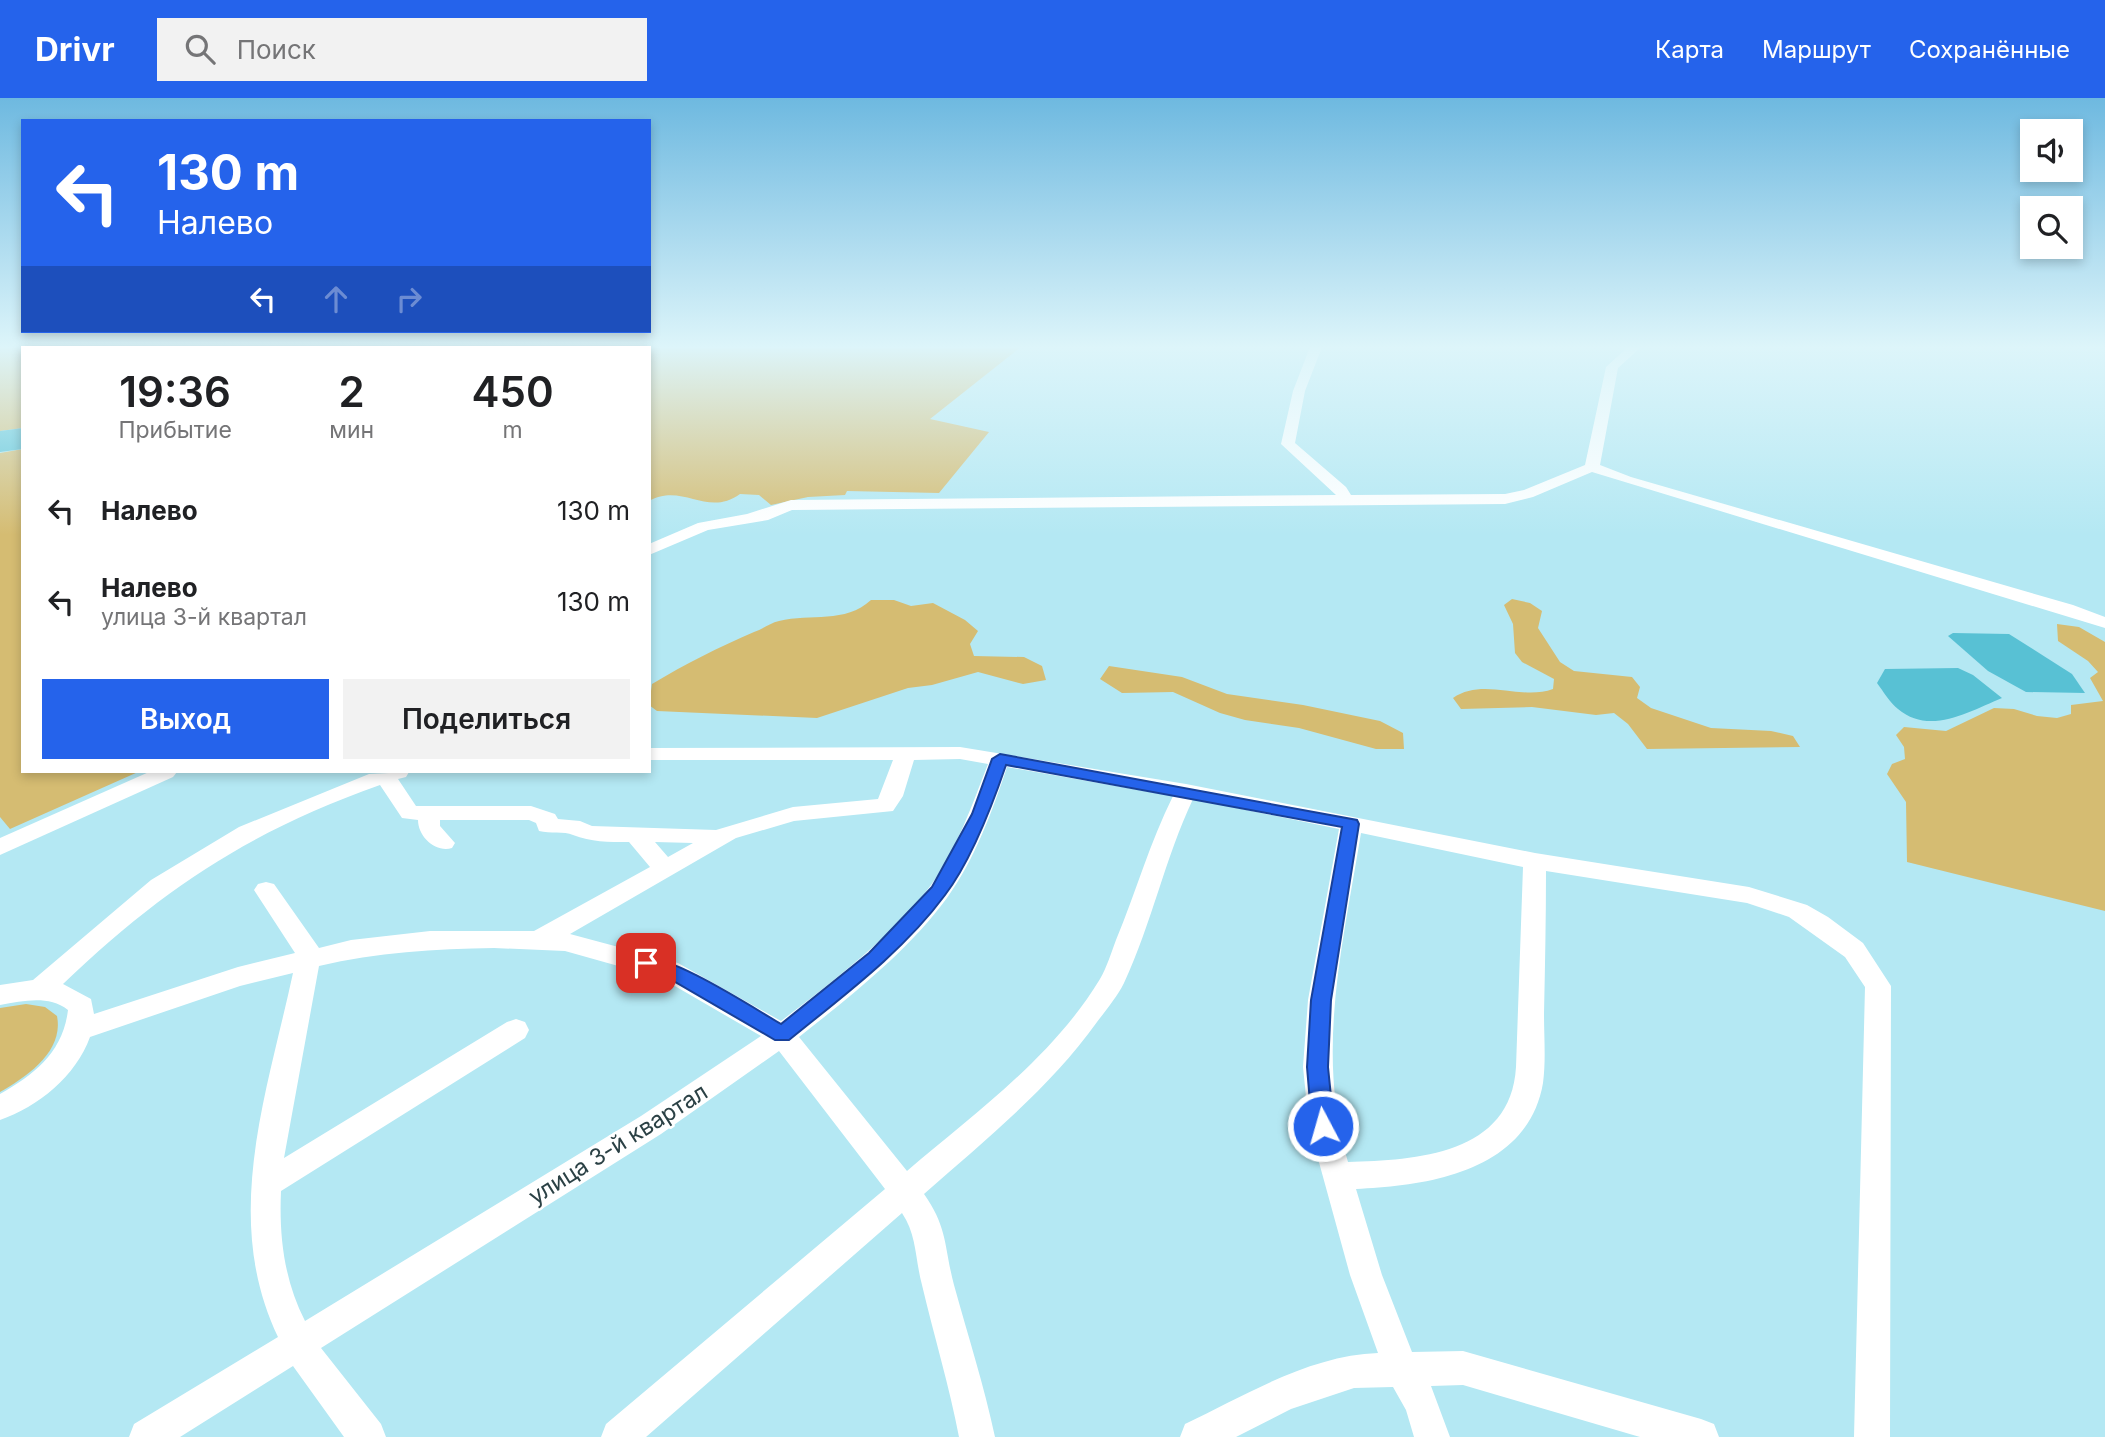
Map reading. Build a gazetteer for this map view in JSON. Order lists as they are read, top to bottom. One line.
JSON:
{"streets":{"street":["улица 3-й квартал"]},"page":{"header":"Drivr","search":"Поиск","nav":["Карта","Маршрут","Сохранённые"],"turn":["130 m","Налево"],"eta":["19:36","Прибытие","2","мин","450","m"],"list":[{"name":"Налево","value":"130 m"},{"name":"Налево","note":"улица 3-й квартал","value":"130 m"}],"buttons":["Выход","Поделиться"]}}
